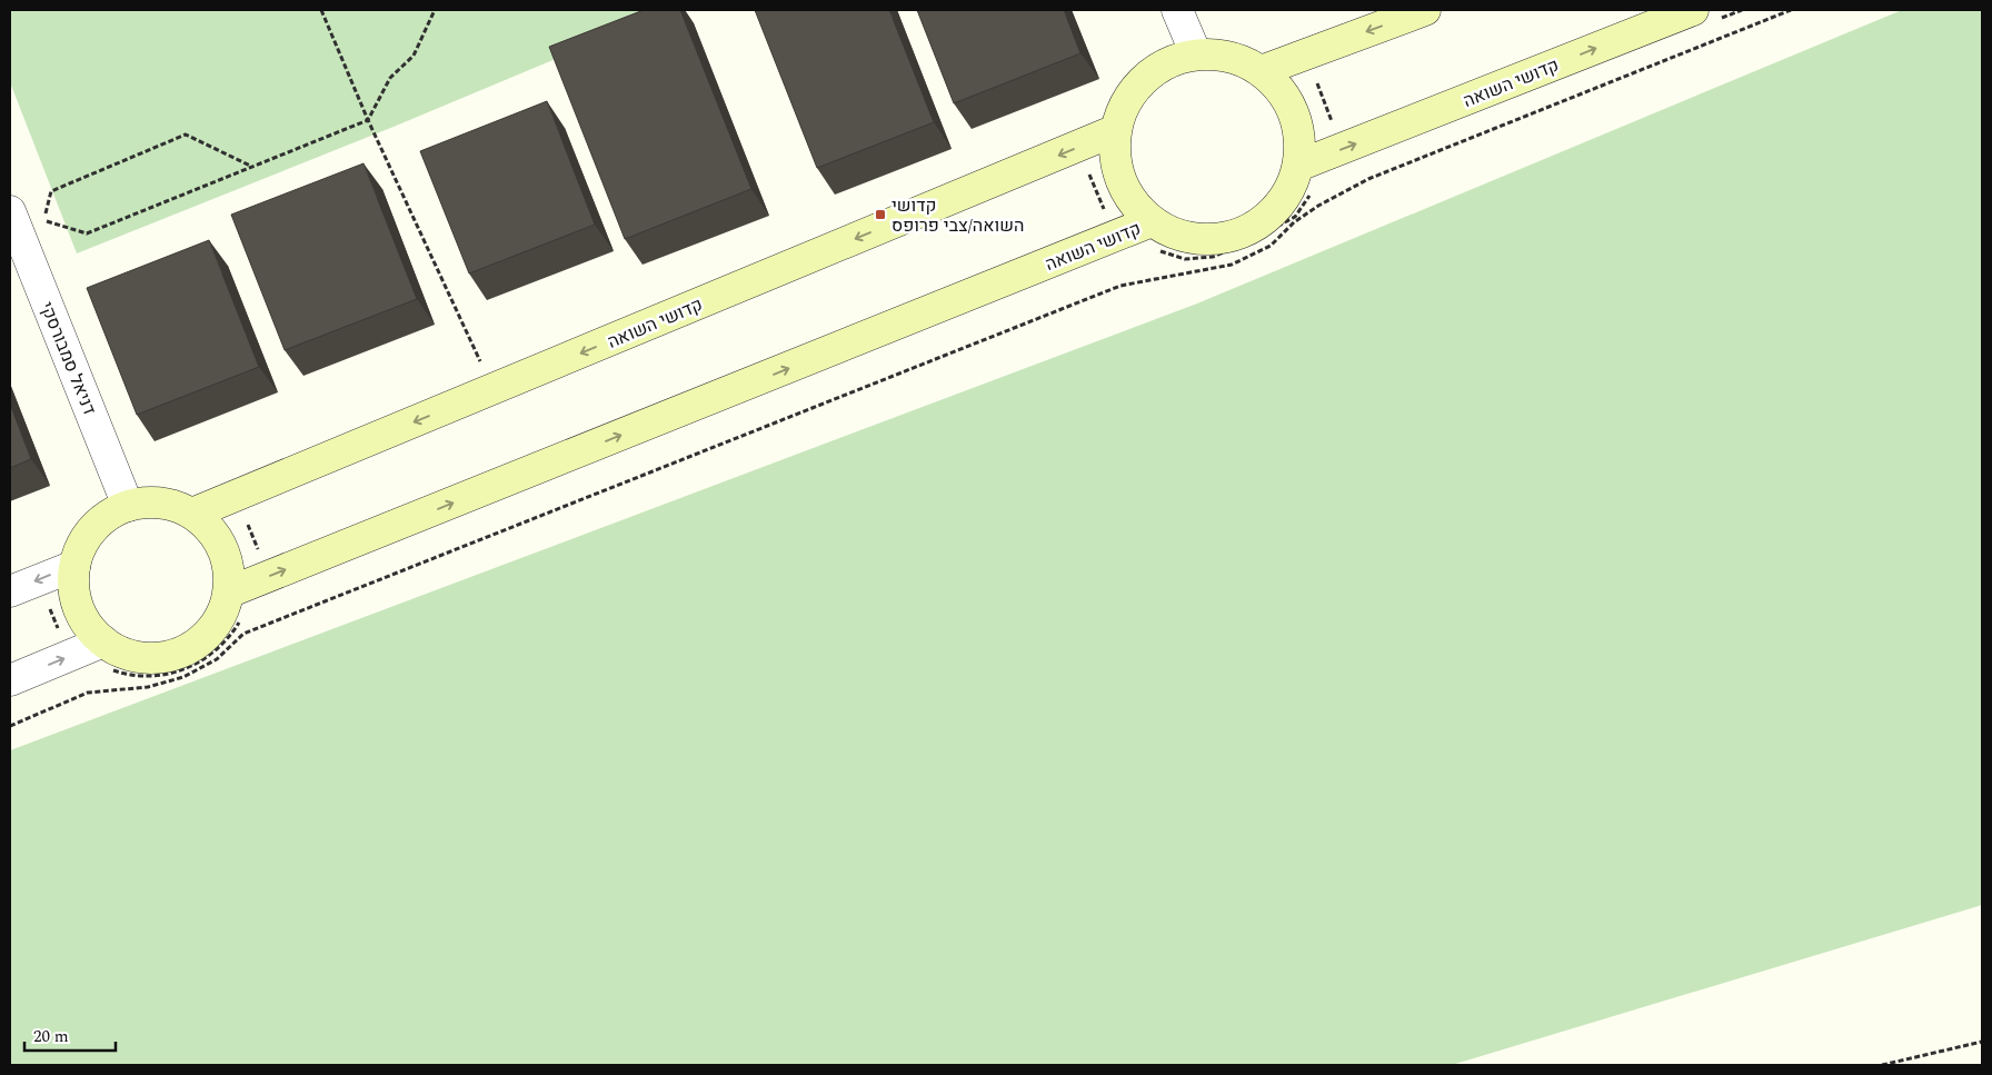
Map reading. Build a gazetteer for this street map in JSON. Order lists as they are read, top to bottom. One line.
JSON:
{"streets":{"street":["קדושי השואה","דניאל סמבורסקי"]},"crossings":[["קדושי השואה","דניאל סמבורסקי"]],"places":{"transit":["קדושי השואה/צבי פרופס"]},"scale_bar":"20 m"}
